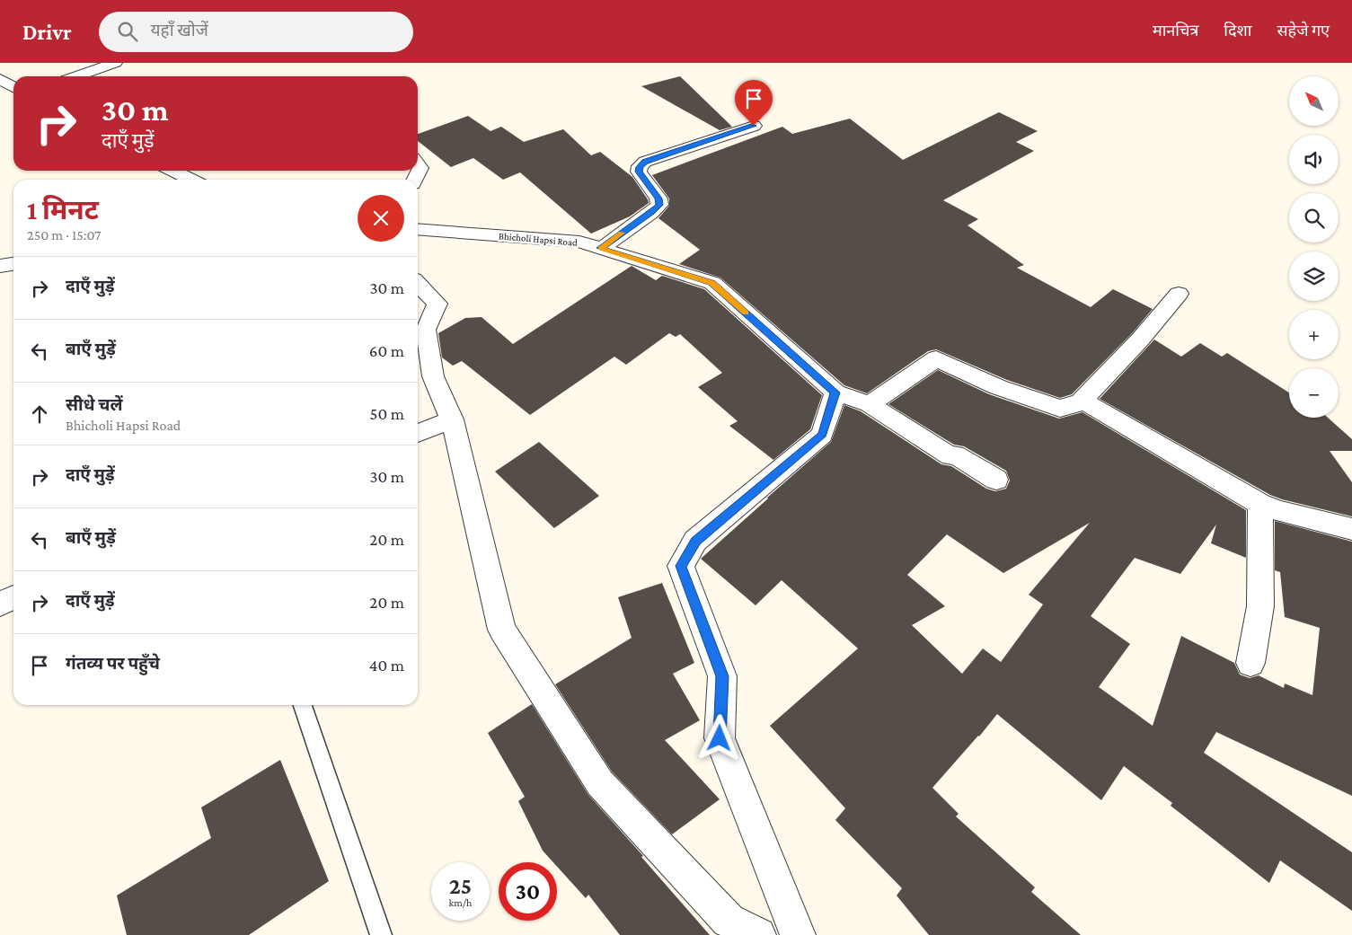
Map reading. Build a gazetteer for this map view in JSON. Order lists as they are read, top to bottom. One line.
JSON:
{"streets":{"street":["Bhicholi Hapsi Road"]},"north":"top left","page":{"header":"Drivr","search":"यहाँ खोजें","nav":["मानचित्र","दिशा","सहेजे गए"],"map_buttons":["+","−"],"turn":["30 m","दाएँ मुड़ें"],"heading":["1 मिनट","250 m · 15:07"],"list":[{"name":"दाएँ मुड़ें","value":"30 m"},{"name":"बाएँ मुड़ें","value":"60 m"},{"name":"सीधे चलें","note":"Bhicholi Hapsi Road","value":"50 m"},{"name":"दाएँ मुड़ें","value":"30 m"},{"name":"बाएँ मुड़ें","value":"20 m"},{"name":"दाएँ मुड़ें","value":"20 m"},{"name":"गंतव्य पर पहुँचे","value":"40 m"}],"speed":"25 km/h","limit":"30"}}
